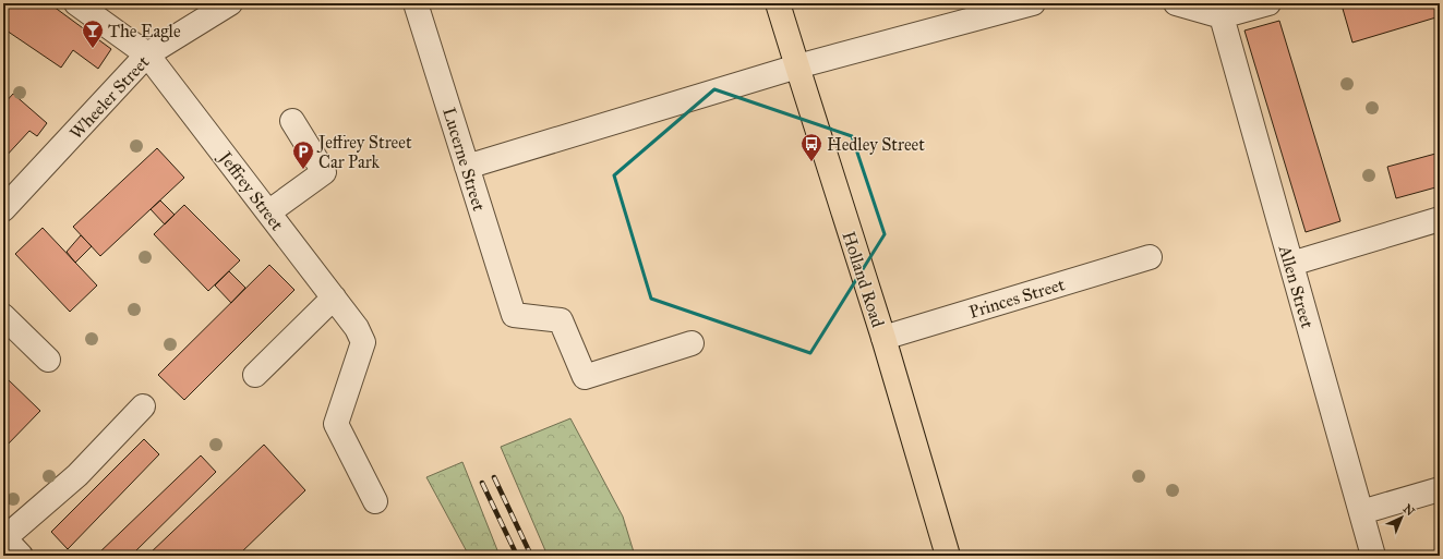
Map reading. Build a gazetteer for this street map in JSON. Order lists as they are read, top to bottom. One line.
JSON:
{"streets":{"main road":["Holland Road"],"street":["Wheeler Street","Lucerne Street","Jeffrey Street","Allen Street","Princes Street"]},"crossings":[["Wheeler Street","Jeffrey Street"],["Holland Road","Princes Street"]],"places":{"bar":["The Eagle"],"bus stop":["Hedley Street"],"parking":["Jeffrey Street Car Park"]},"north":"top right"}
